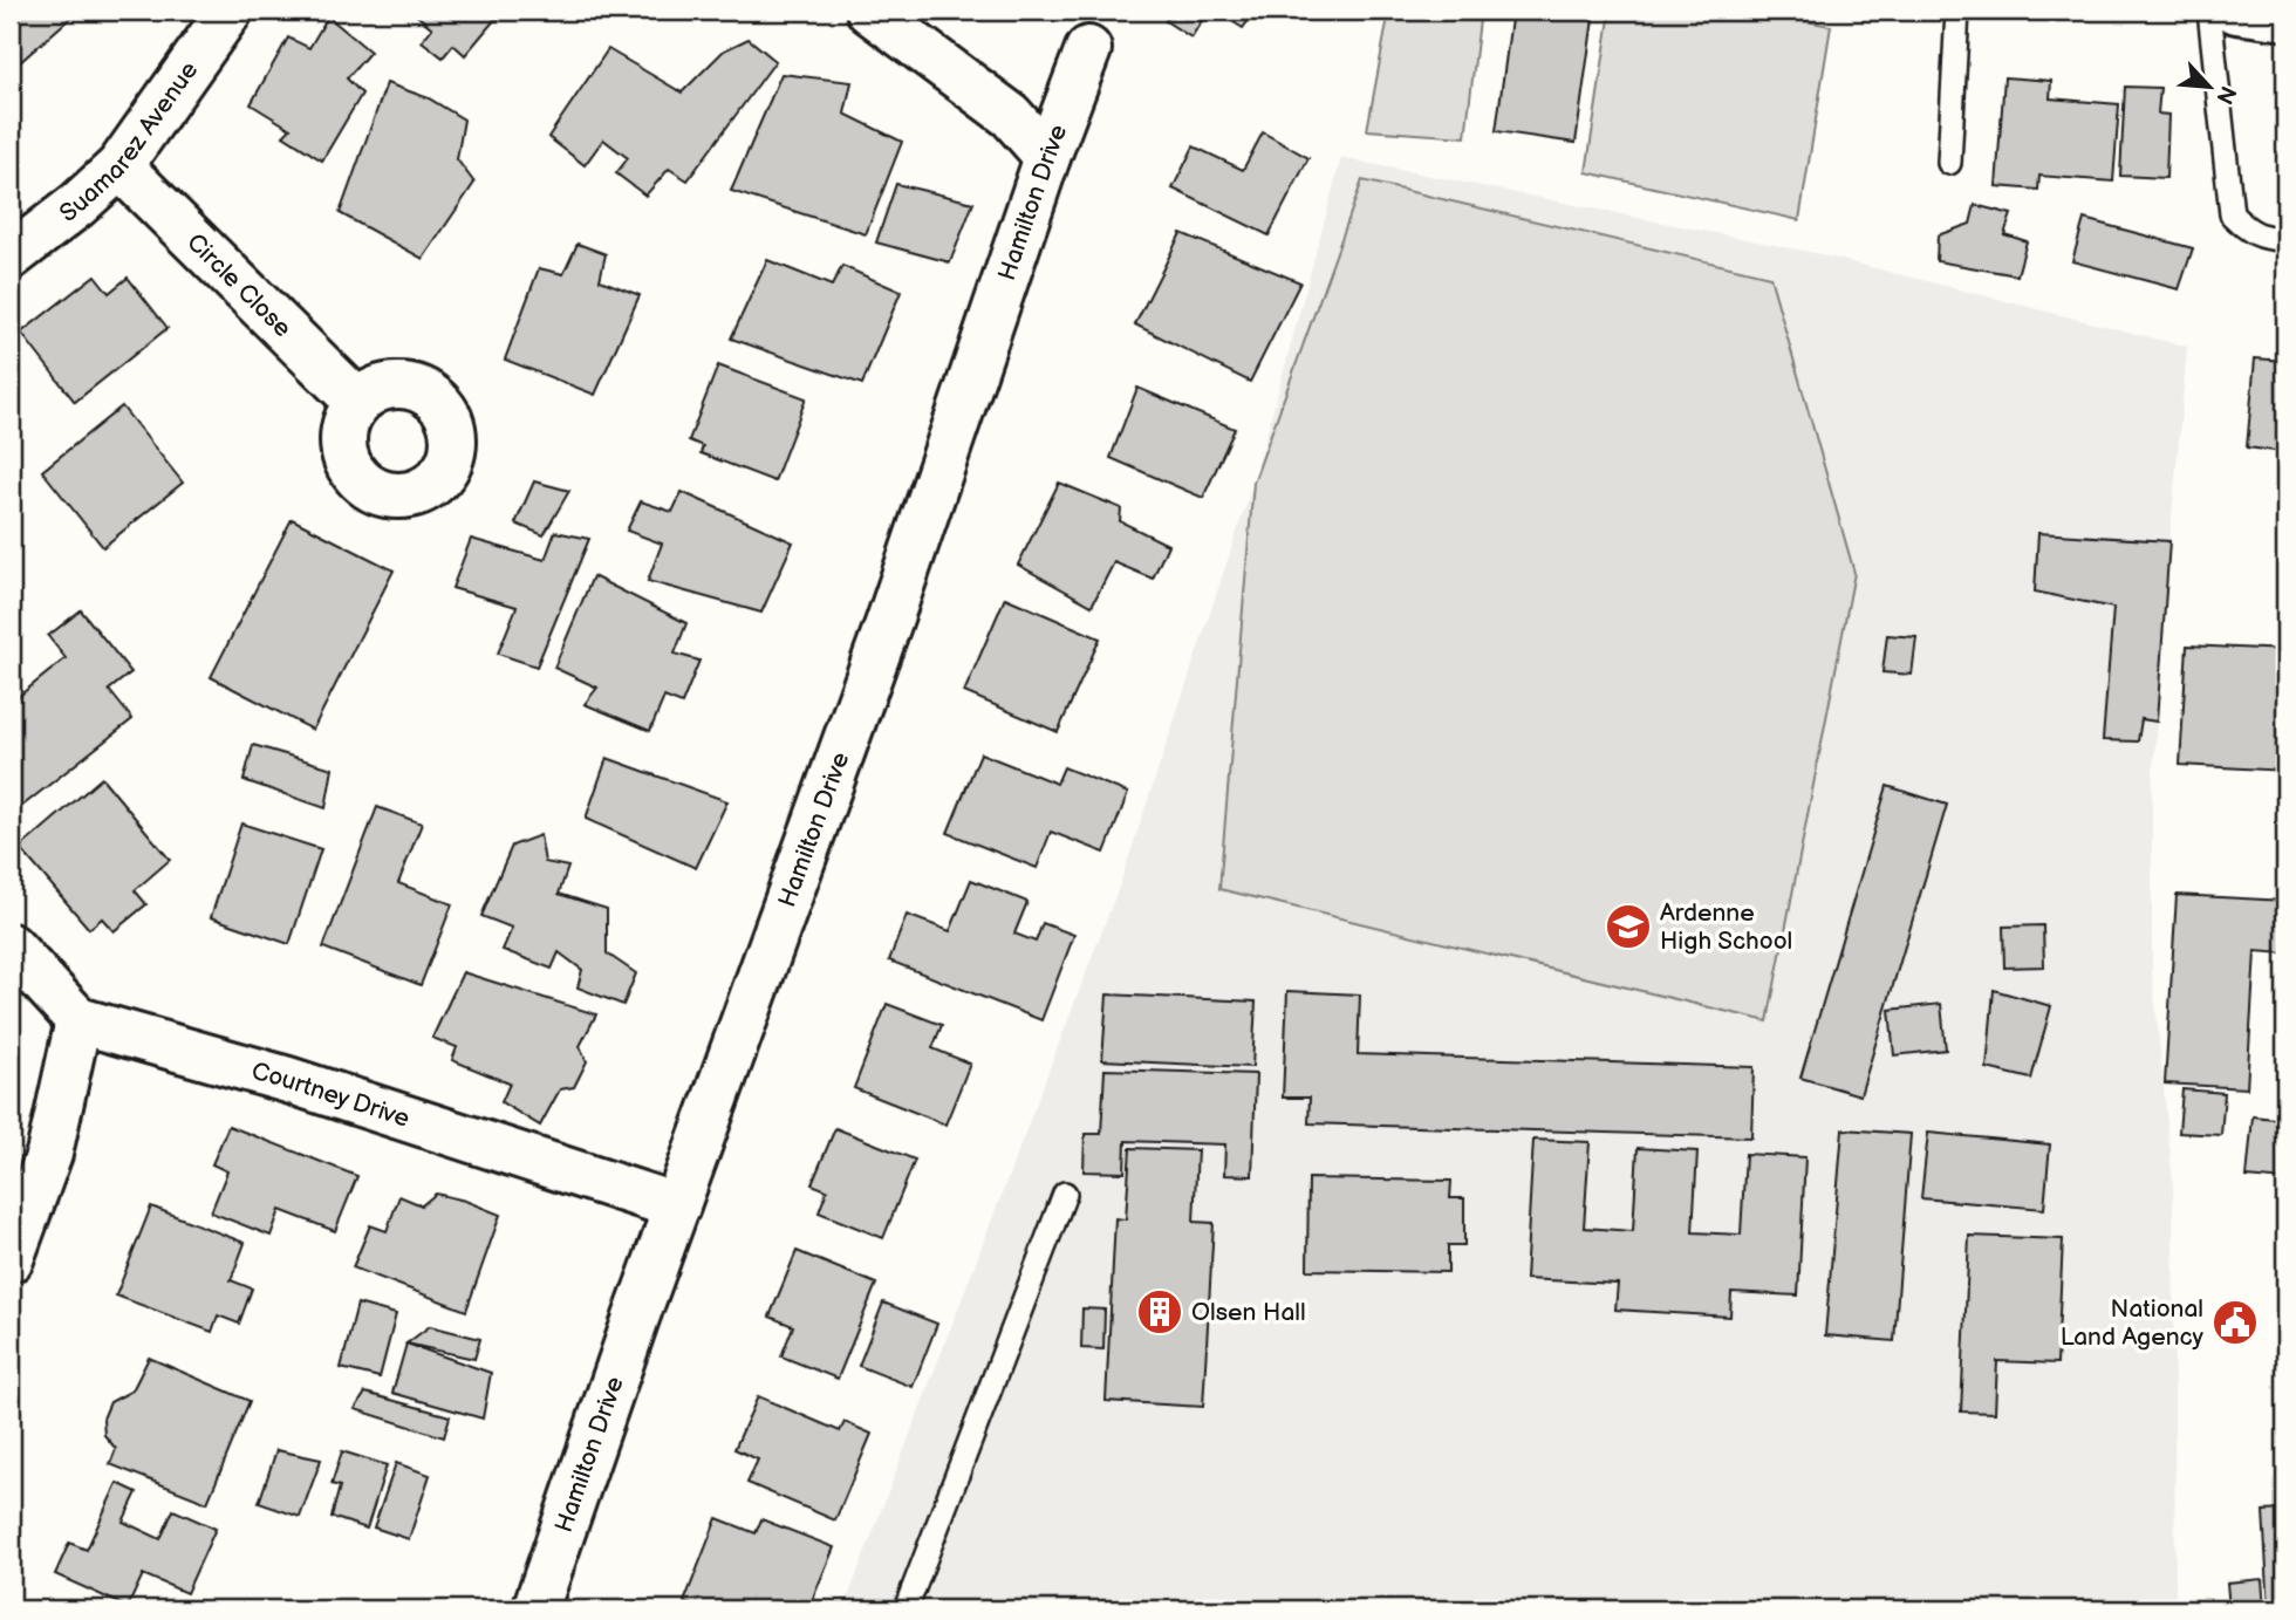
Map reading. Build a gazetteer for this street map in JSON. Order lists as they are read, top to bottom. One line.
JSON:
{"streets":{"street":["Suamarez Avenue","Hamilton Drive","Circle Close","Courtney Drive"]},"crossings":[["Suamarez Avenue","Circle Close"],["Hamilton Drive","Courtney Drive"]],"places":{"school or university":["Ardenne High School"],"building":["Olsen Hall"],"public building":["National Land Agency"]},"north":"bottom right"}
